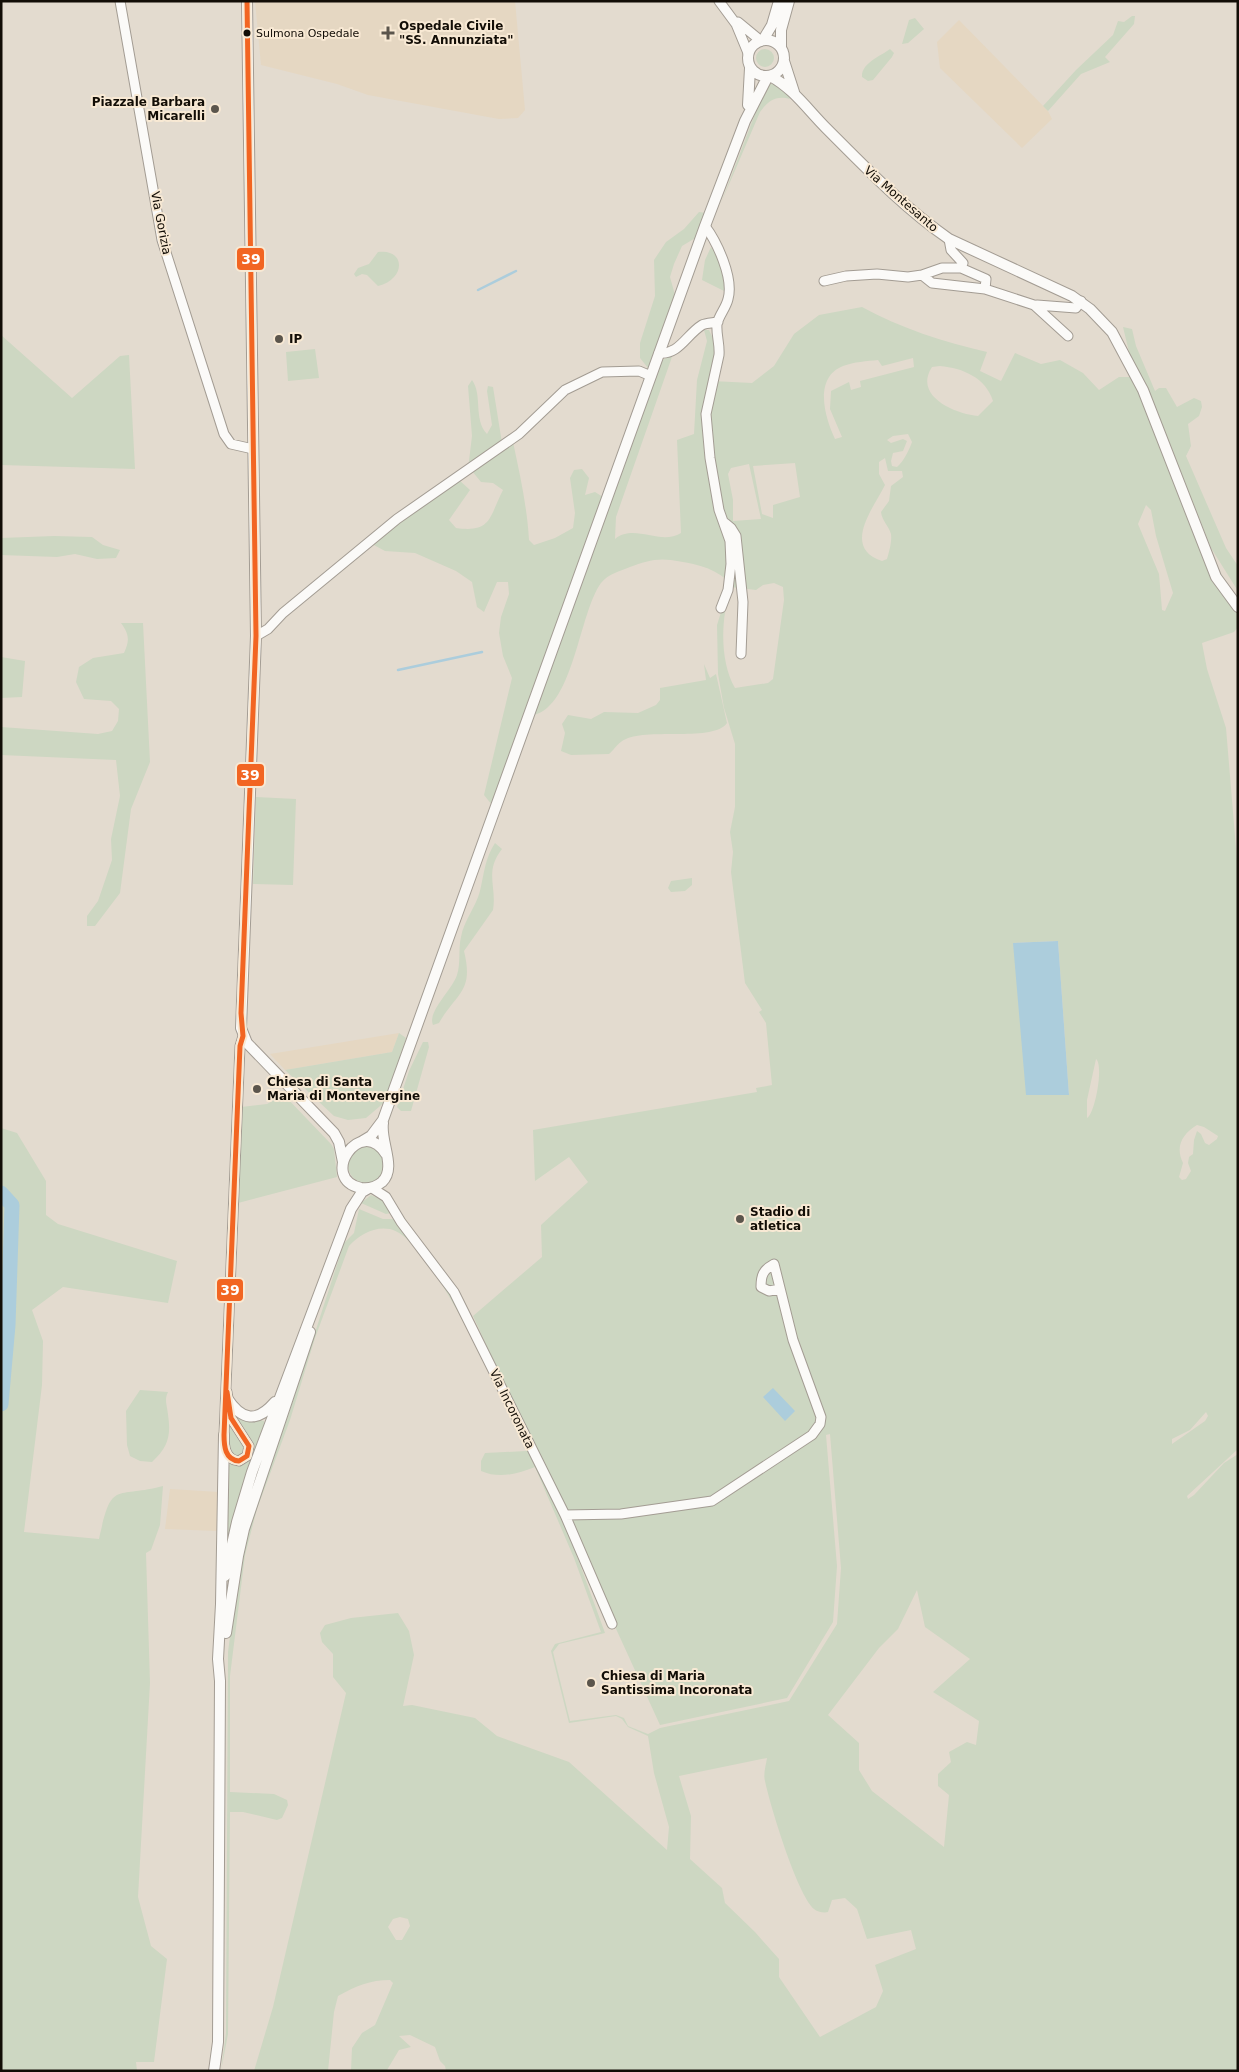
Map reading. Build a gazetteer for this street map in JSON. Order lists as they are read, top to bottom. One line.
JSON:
{"streets":{"main road":["Via Montesanto"],"street":["Via Gorizia","Via Incoronata"]},"places":{"other":["Sulmona Ospedale","Piazzale Barbara Micarelli","IP","Chiesa di Santa Maria di Montevergine","Stadio di atletica","Chiesa di Maria Santissima Incoronata"],"health":["Ospedale Civile \"SS. Annunziata\""]},"lines":["transit line 39"]}
